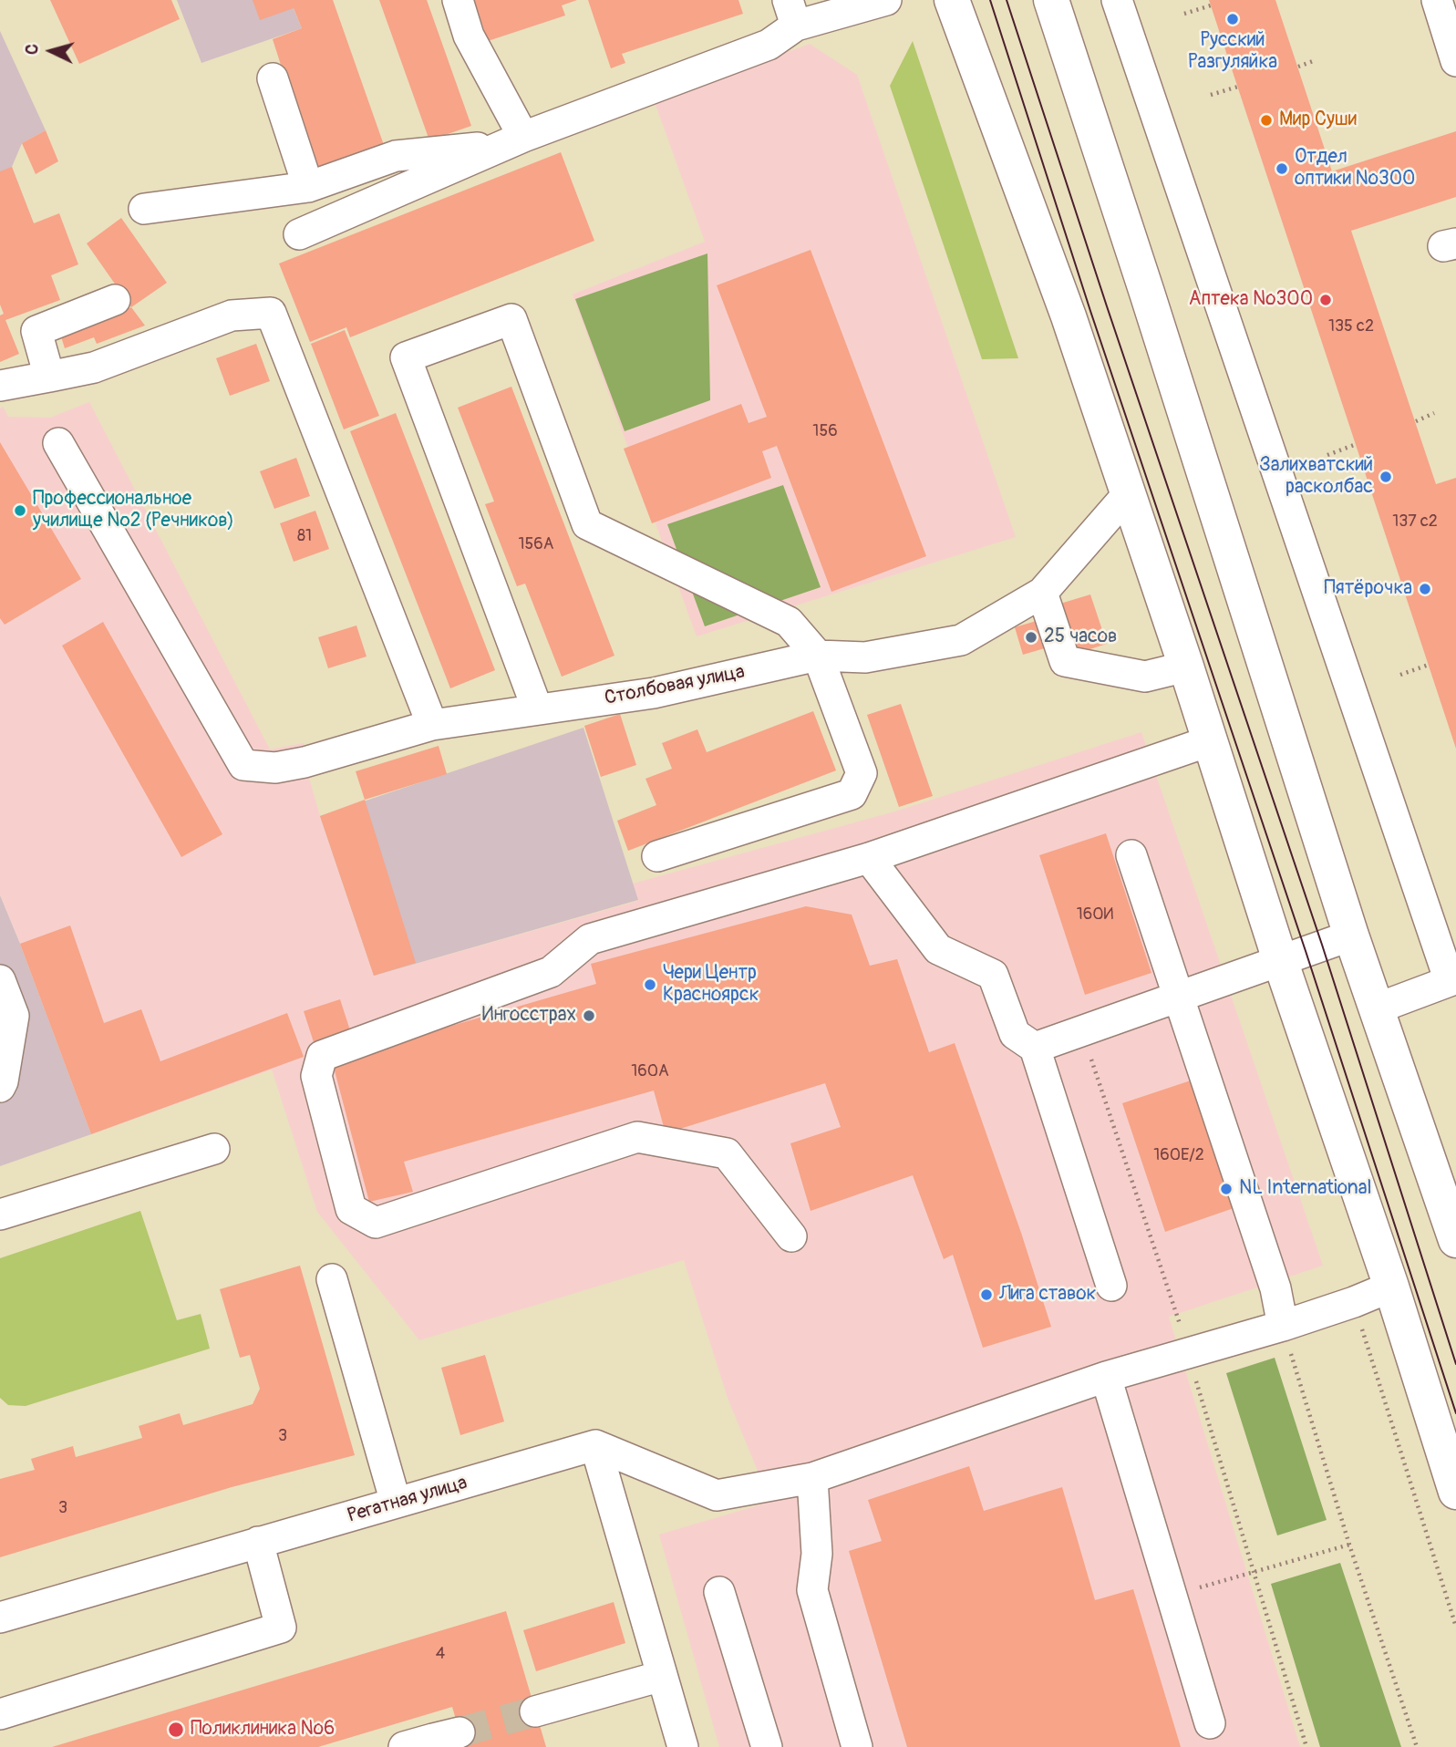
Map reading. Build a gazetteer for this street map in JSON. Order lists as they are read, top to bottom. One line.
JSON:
{"streets":{"street":["Столбовая улица","Регатная улица"]},"places":["Русский Разгуляйка","Мир Суши","Отдел оптики №300","Аптека №300","Залихватский расколбас","Профессиональное училище Nº2 (Речников)","Пятёрочка","25 часов","Чери Центр Красноярск","Ингосстрах","NL International","Лига ставок","Поликлиника №6"],"house_numbers":["135 с2","156","137 с2","81","156А","160И","160А","160Е/2","3","3","4"],"north":"left"}
